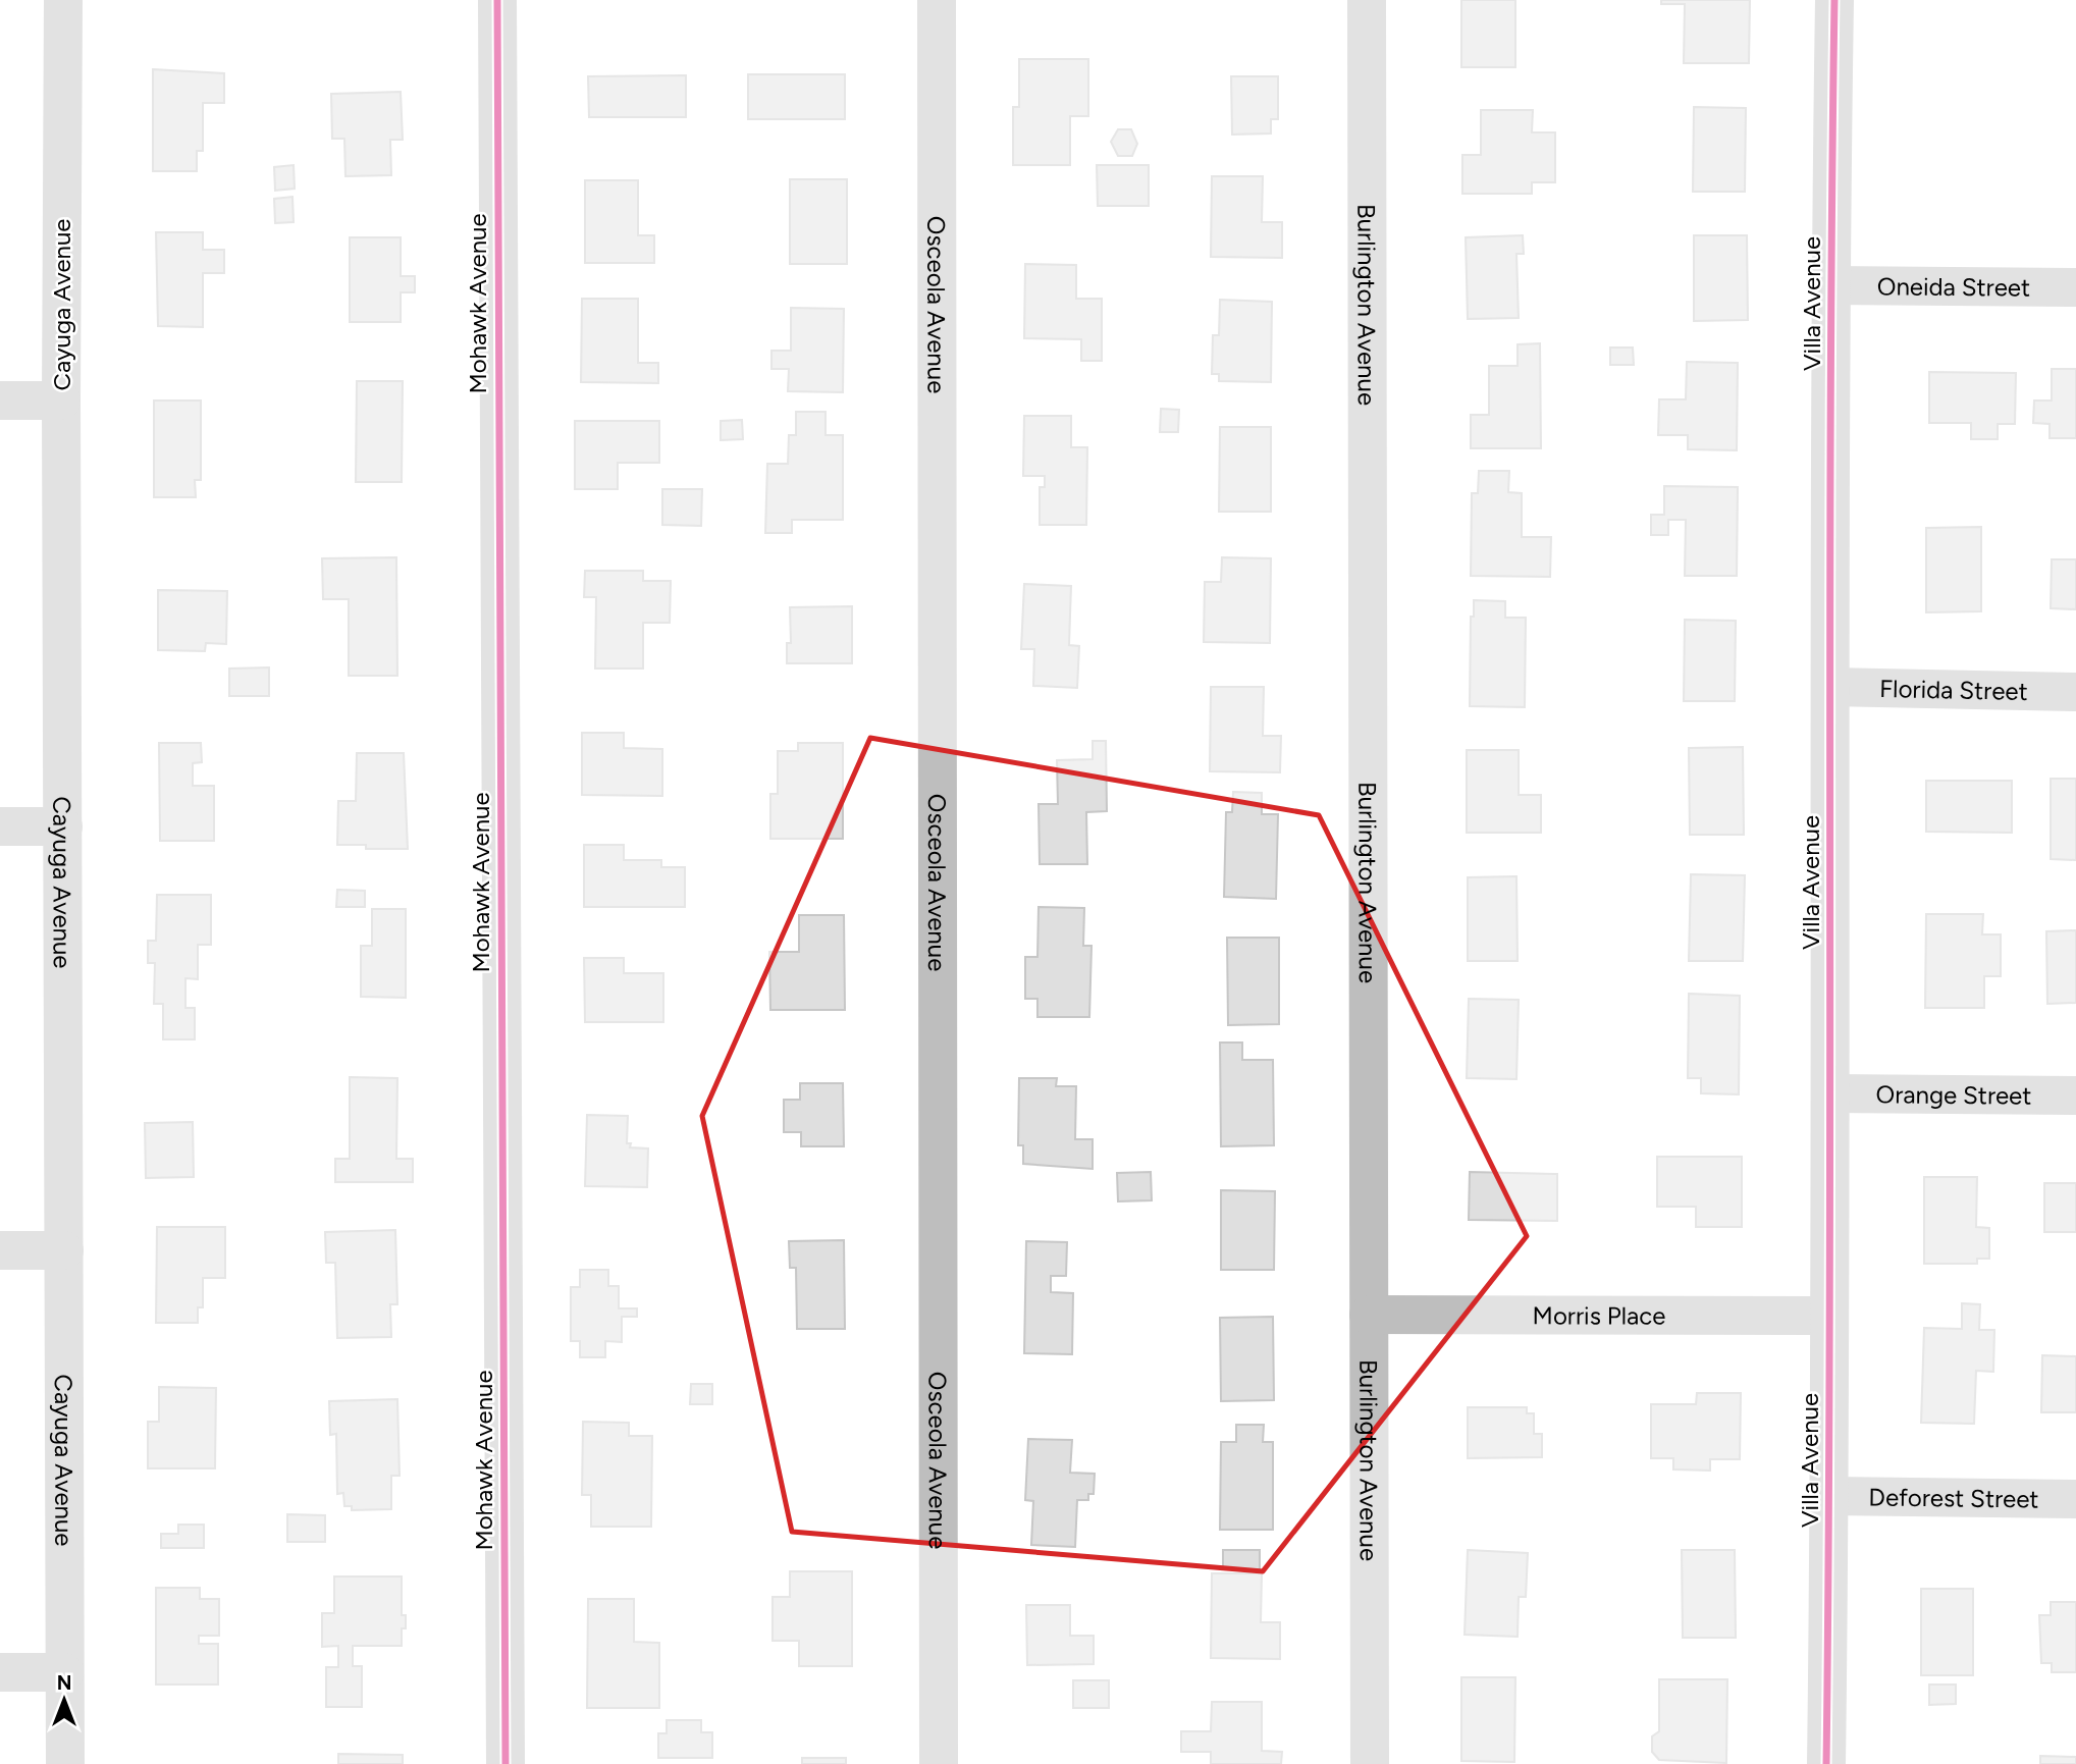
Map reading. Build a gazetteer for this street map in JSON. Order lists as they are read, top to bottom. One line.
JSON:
{"streets":{"street":["Oneida Street","Mohawk Avenue","Villa Avenue","Cayuga Avenue","Osceola Avenue","Burlington Avenue","Florida Street","Orange Street","Morris Place","Deforest Street"]},"crossings":[["Oneida Street","Villa Avenue"],["Villa Avenue","Florida Street"],["Villa Avenue","Orange Street"],["Villa Avenue","Morris Place"],["Villa Avenue","Deforest Street"],["Burlington Avenue","Morris Place"]],"north":"top"}
